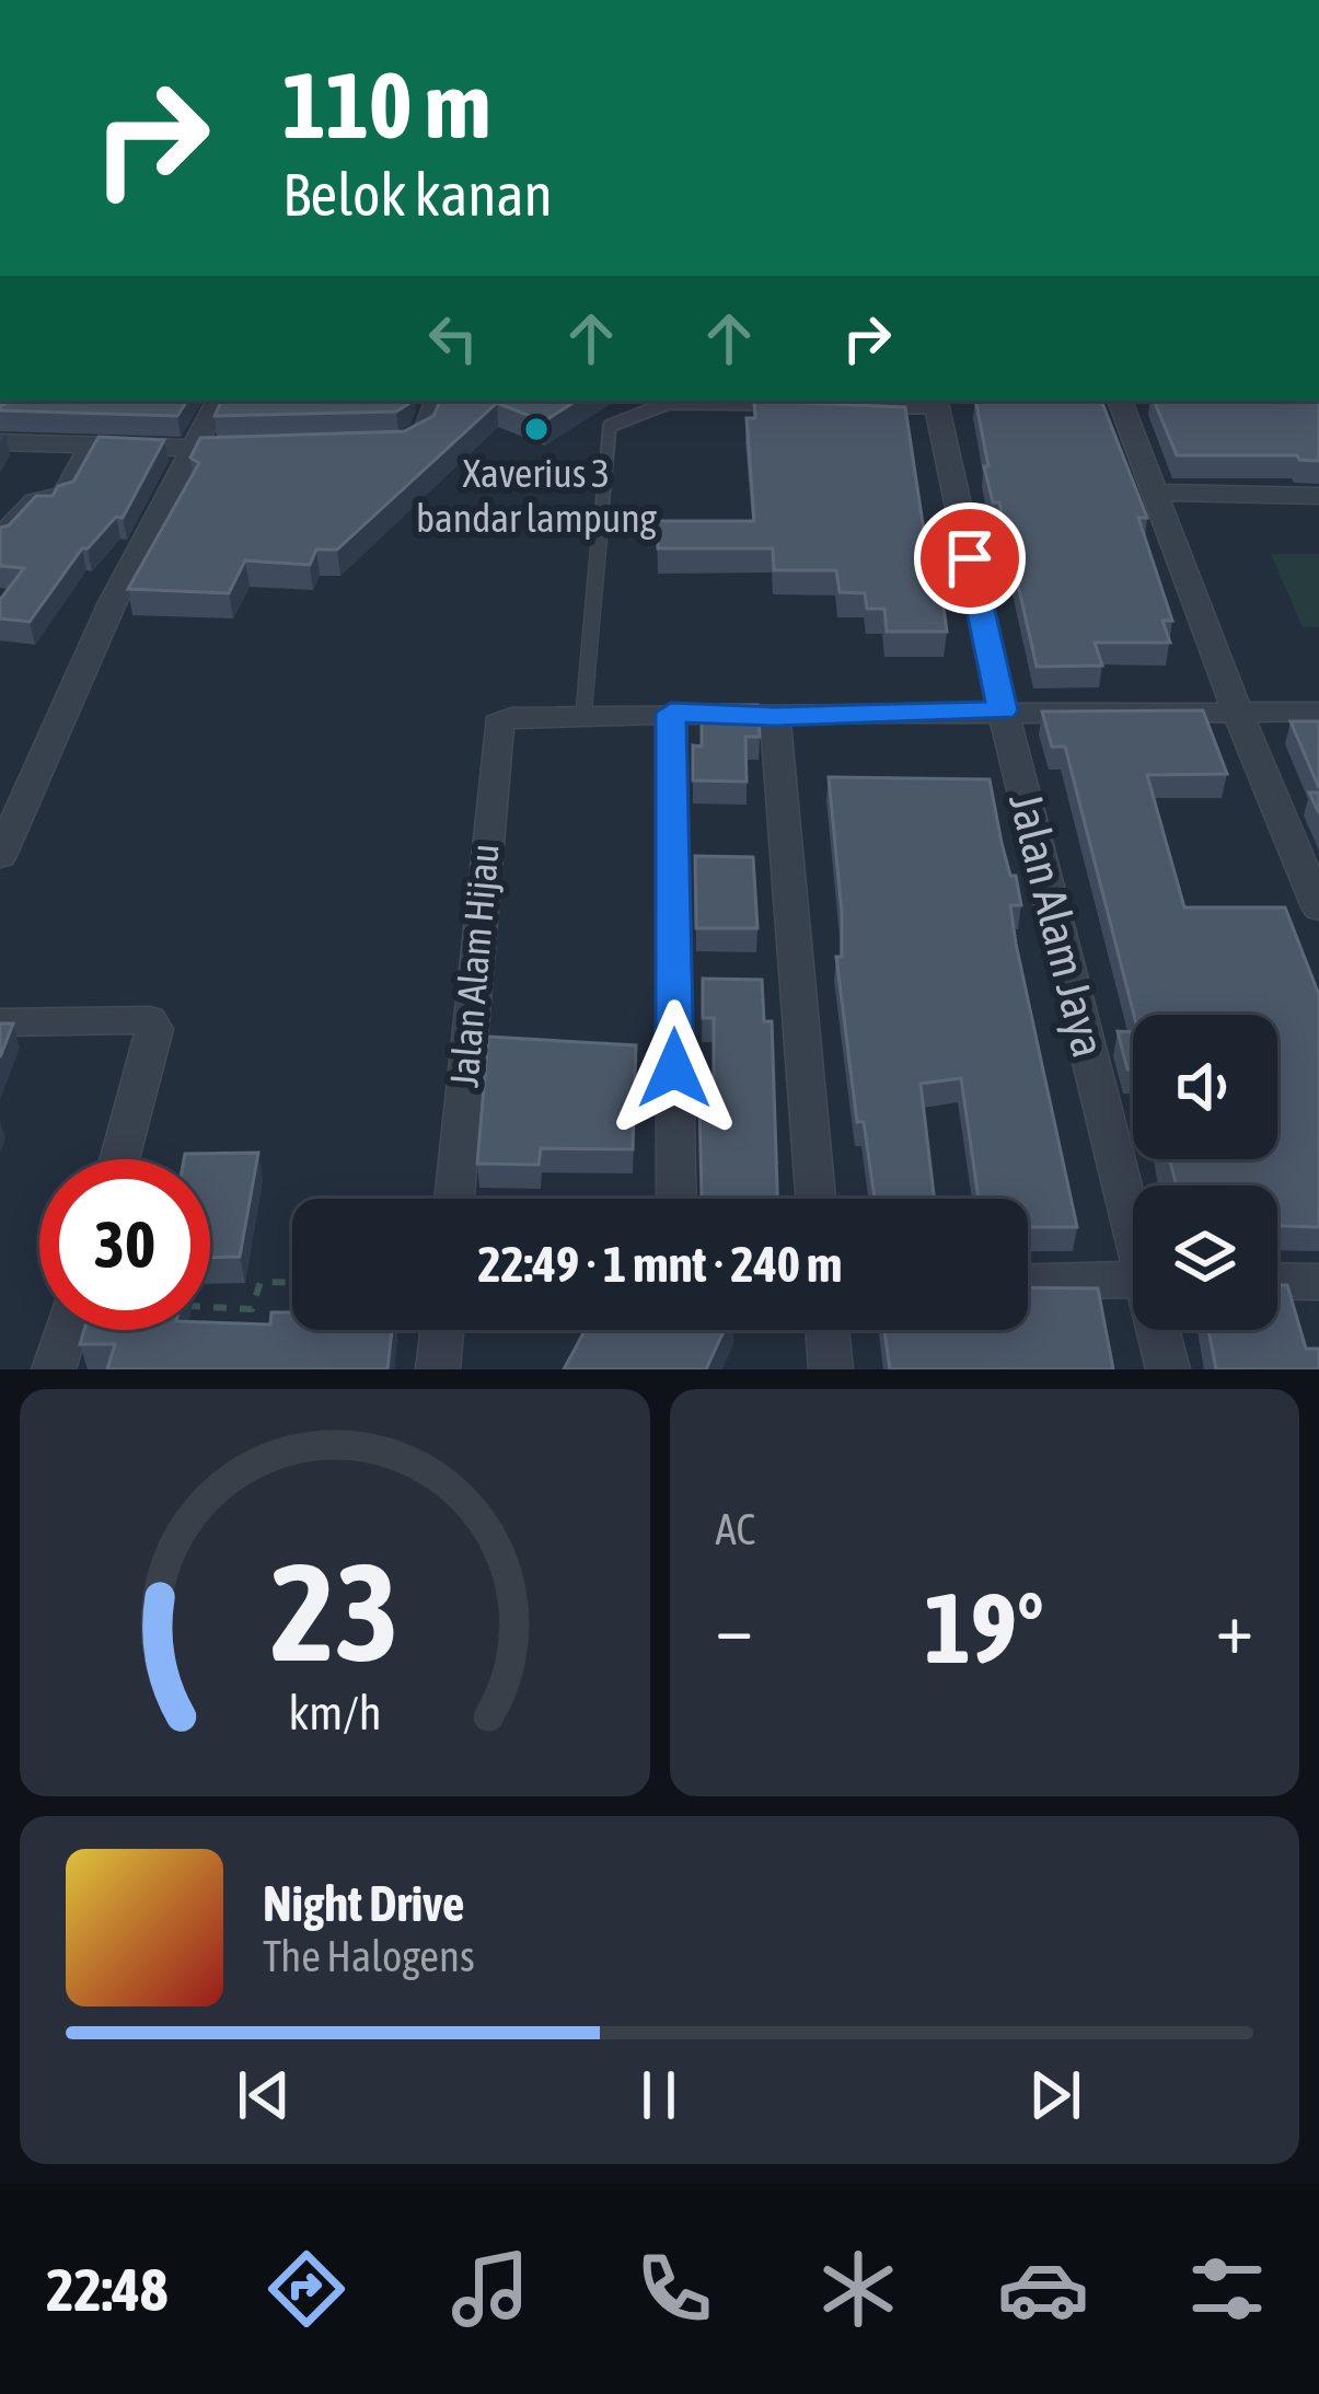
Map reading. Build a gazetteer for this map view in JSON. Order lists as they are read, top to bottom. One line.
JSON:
{"streets":{"street":["Jalan Alam Jaya","Jalan Alam Hijau"]},"places":["Xaverius 3 bandar lampung"],"page":{"turn":["110 m","Belok kanan"],"limit":"30","trip":"22:49 · 1 mnt · 240 m","tile":"AC","heat":["−","19°","+"],"song":["Night Drive","The Halogens"],"tabs":"22:48","gauge":["23","km/h"]}}
